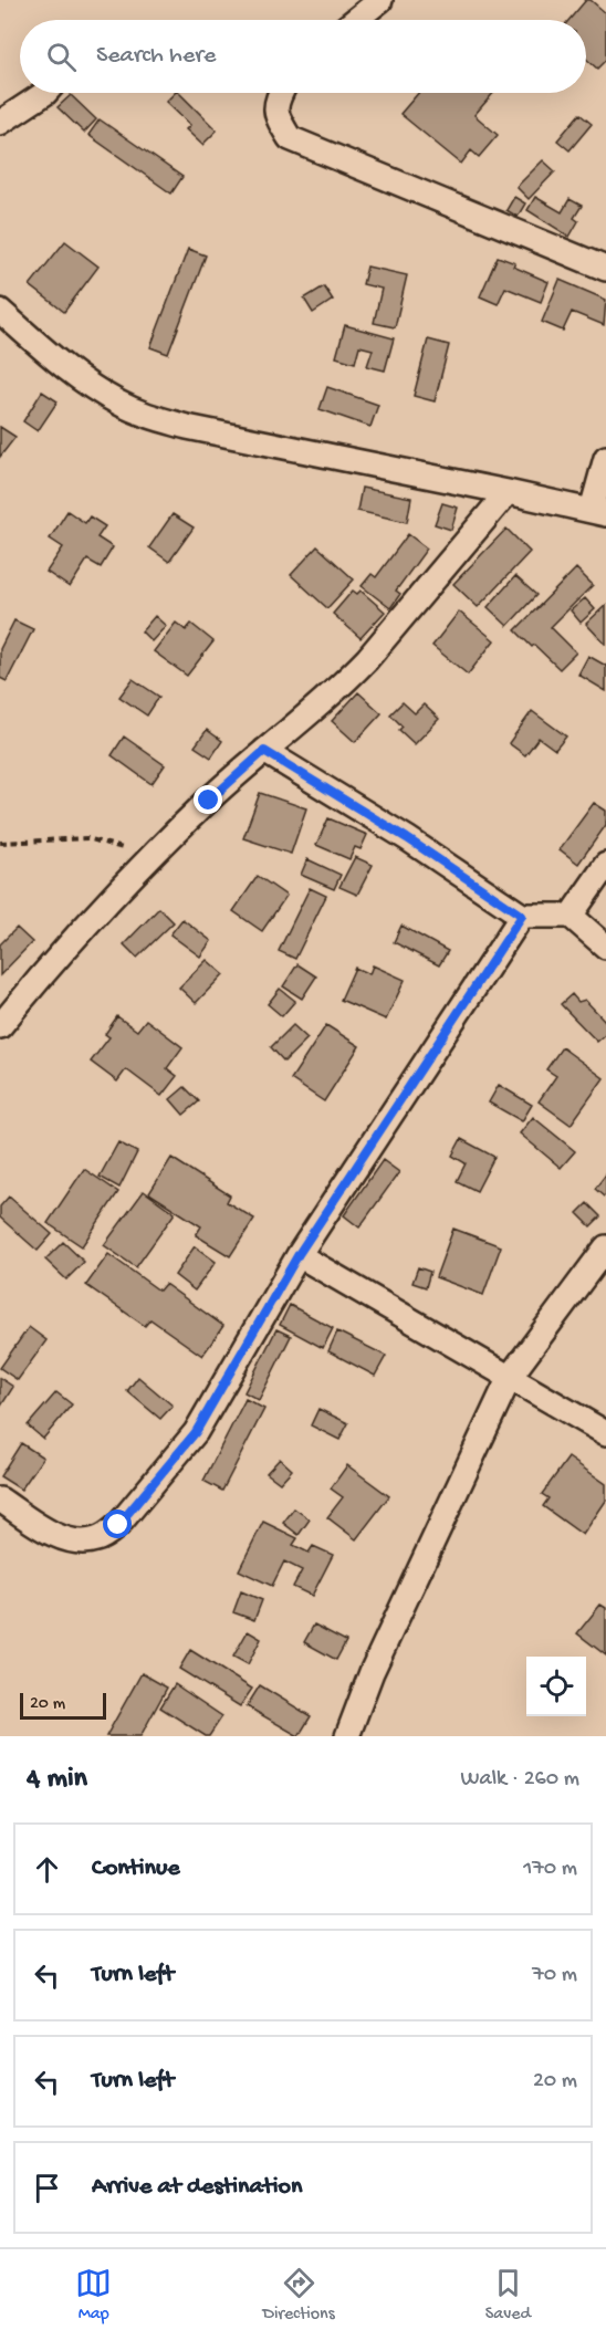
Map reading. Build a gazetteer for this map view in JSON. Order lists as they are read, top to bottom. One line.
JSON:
{"scale_bar":"20 m","page":{"search":"Search here","scale":"20 m","heading":["4 min","Walk · 260 m"],"list":[["Continue","170 m"],["Turn left","70 m"],["Turn left","20 m"],"Arrive at destination"],"nav":["Map","Directions","Saved"]}}
